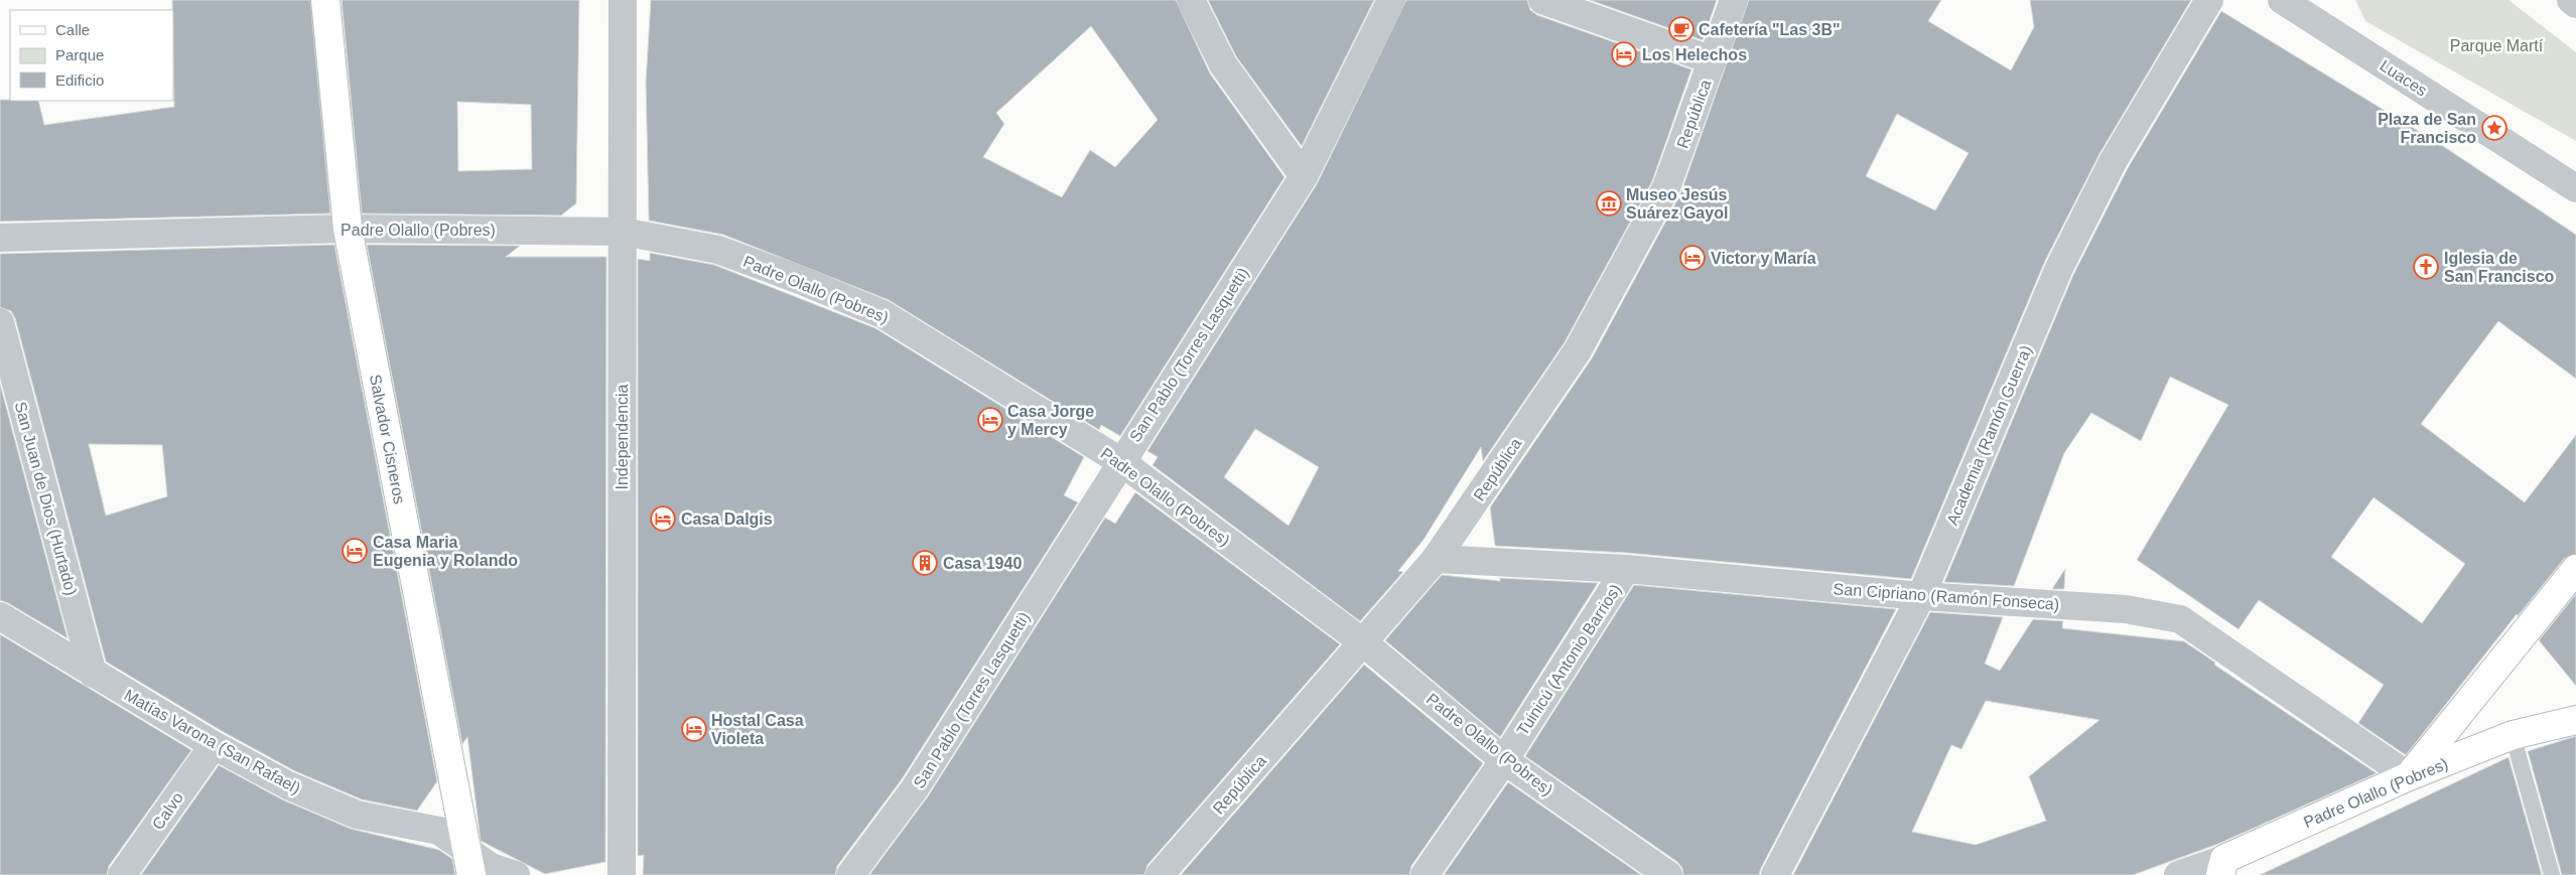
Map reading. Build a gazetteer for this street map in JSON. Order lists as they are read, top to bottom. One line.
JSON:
{"streets":{"main road":["Padre Olallo (Pobres)","Salvador Cisneros"],"street":["Luaces","República","San Pablo (Torres Lasquetti)","Academia (Ramón Guerra)","Independencia","San Juan de Dios (Hurtado)","San Cipriano (Ramón Fonseca)","Tuinicú (Antonio Barrios)","Matías Varona (San Rafael)","Calvo"]},"crossings":[["República","Padre Olallo (Pobres)"],["República","San Cipriano (Ramón Fonseca)"],["Padre Olallo (Pobres)","San Pablo (Torres Lasquetti)"],["Padre Olallo (Pobres)","Independencia"],["Padre Olallo (Pobres)","Salvador Cisneros"],["Padre Olallo (Pobres)","San Cipriano (Ramón Fonseca)"],["Padre Olallo (Pobres)","Tuinicú (Antonio Barrios)"],["Academia (Ramón Guerra)","San Cipriano (Ramón Fonseca)"],["Salvador Cisneros","Matías Varona (San Rafael)"],["San Juan de Dios (Hurtado)","Matías Varona (San Rafael)"],["San Cipriano (Ramón Fonseca)","Tuinicú (Antonio Barrios)"],["Matías Varona (San Rafael)","Calvo"]],"parks":["Parque Martí"],"places":{"cafe":["Cafetería \"Las 3B\""],"hotel":["Los Helechos","Victor y María","Casa Jorge y Mercy","Casa Dalgis","Casa Maria Eugenia y Rolando","Hostal Casa Violeta"],"place":["Plaza de San Francisco"],"museum":["Museo Jesús Suárez Gayol"],"church":["Iglesia de San Francisco"],"building":["Casa 1940"]},"legend":["Calle","Parque","Edificio"]}
